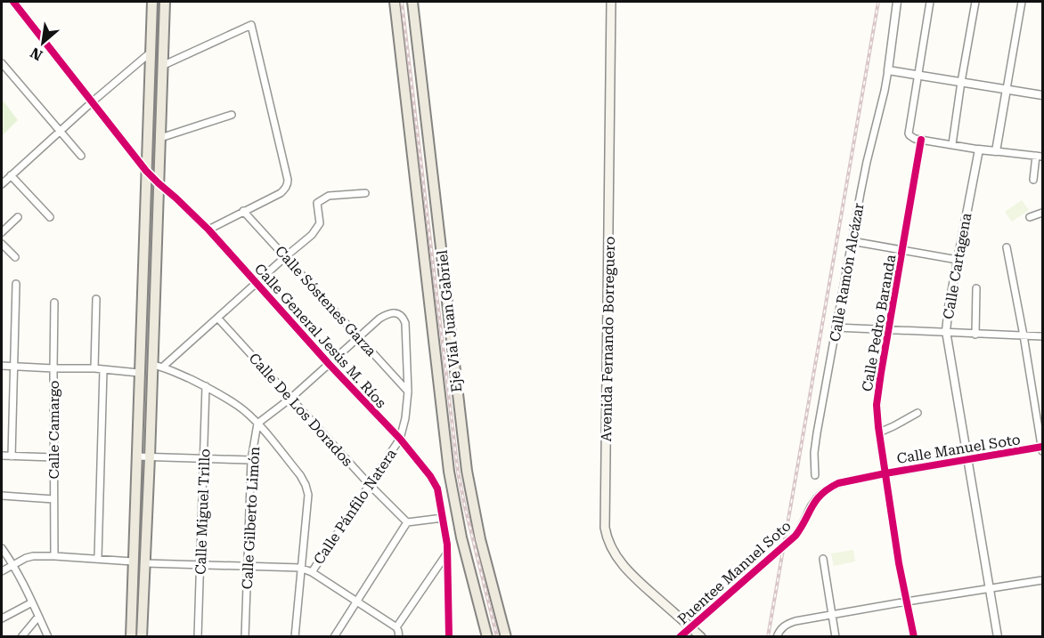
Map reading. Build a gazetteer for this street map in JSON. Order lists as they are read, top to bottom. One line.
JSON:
{"streets":{"main road":["Eje Vial Juan Gabriel","Avenida Fernando Borreguero"],"street":["Calle Cartagena","Calle Ramón Alcázar","Calle Sóstenes Garza","Calle Pedro Baranda","Calle General Jesús M. Ríos","Calle De Los Dorados","Calle Camargo","Calle Manuel Soto","Calle Pánfilo Natera","Calle Miguel Trillo","Calle Gilberto Limón","Puentee Manuel Soto"]},"crossings":[["Calle Cartagena","Calle Manuel Soto"],["Calle Sóstenes Garza","Calle Pánfilo Natera"],["Calle Pedro Baranda","Calle Manuel Soto"],["Calle General Jesús M. Ríos","Calle Pánfilo Natera"],["Calle De Los Dorados","Calle Pánfilo Natera"],["Calle Manuel Soto","Puentee Manuel Soto"]],"north":"bottom left"}
